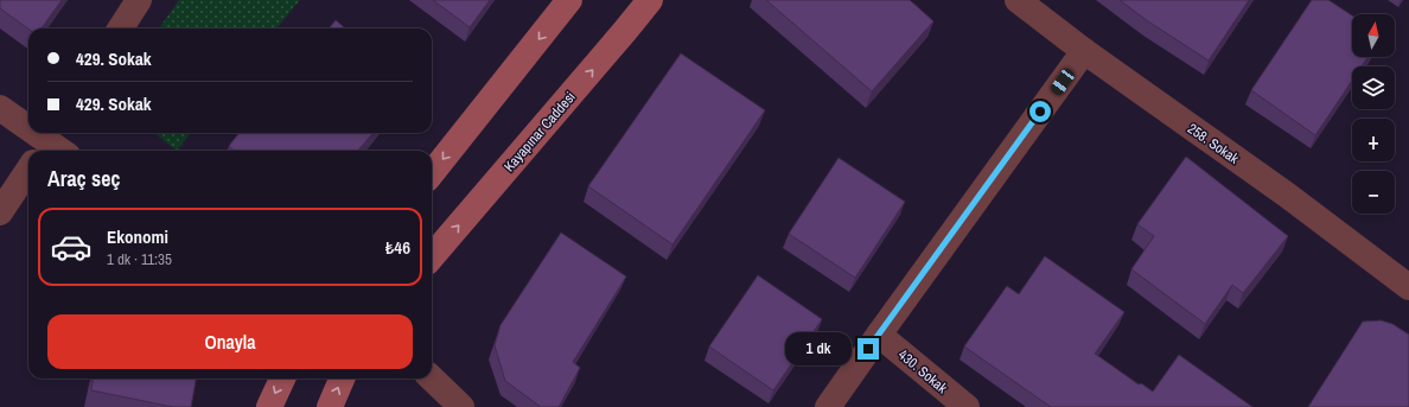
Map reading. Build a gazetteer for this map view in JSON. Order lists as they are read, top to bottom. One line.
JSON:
{"streets":{"main road":["Kayapınar Caddesi"],"street":["258. Sokak","430. Sokak"]},"north":"top","page":{"map_buttons":["+","−"],"banner":["429. Sokak","429. Sokak"],"heading":"Araç seç","list":[{"name":"Ekonomi","note":"1 dk · 11:35","value":"₺46"}],"buttons":"Onayla","bubble":"1 dk"}}
